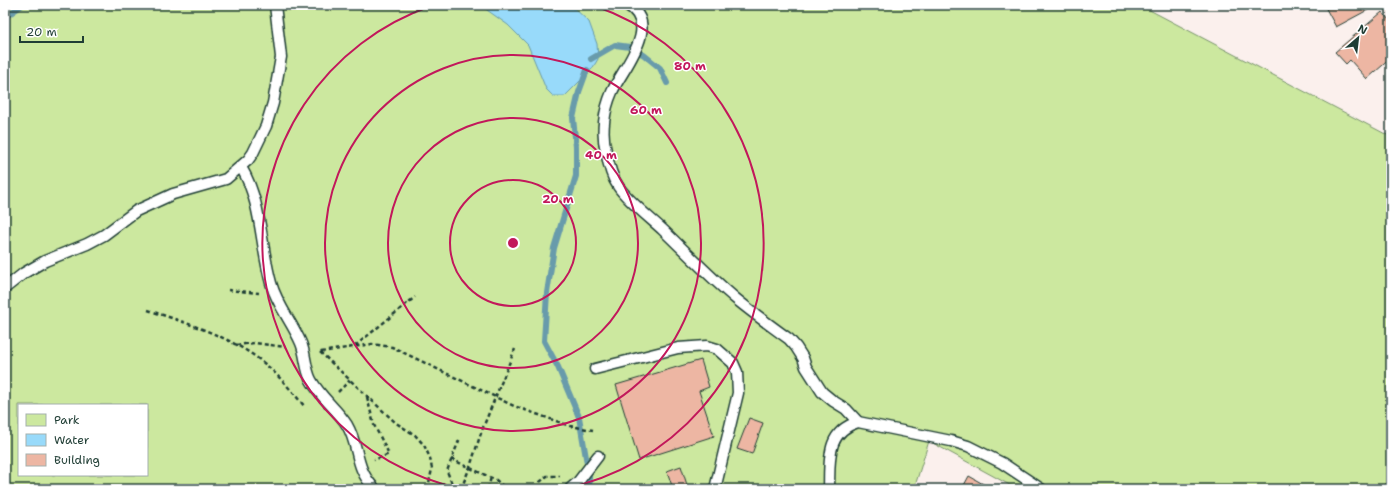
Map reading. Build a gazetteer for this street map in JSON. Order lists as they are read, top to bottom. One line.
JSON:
{"legend":["Park","Water","Building"],"scale_bar":"20 m","north":"top right","rings":["80 m","60 m","40 m","20 m"]}
